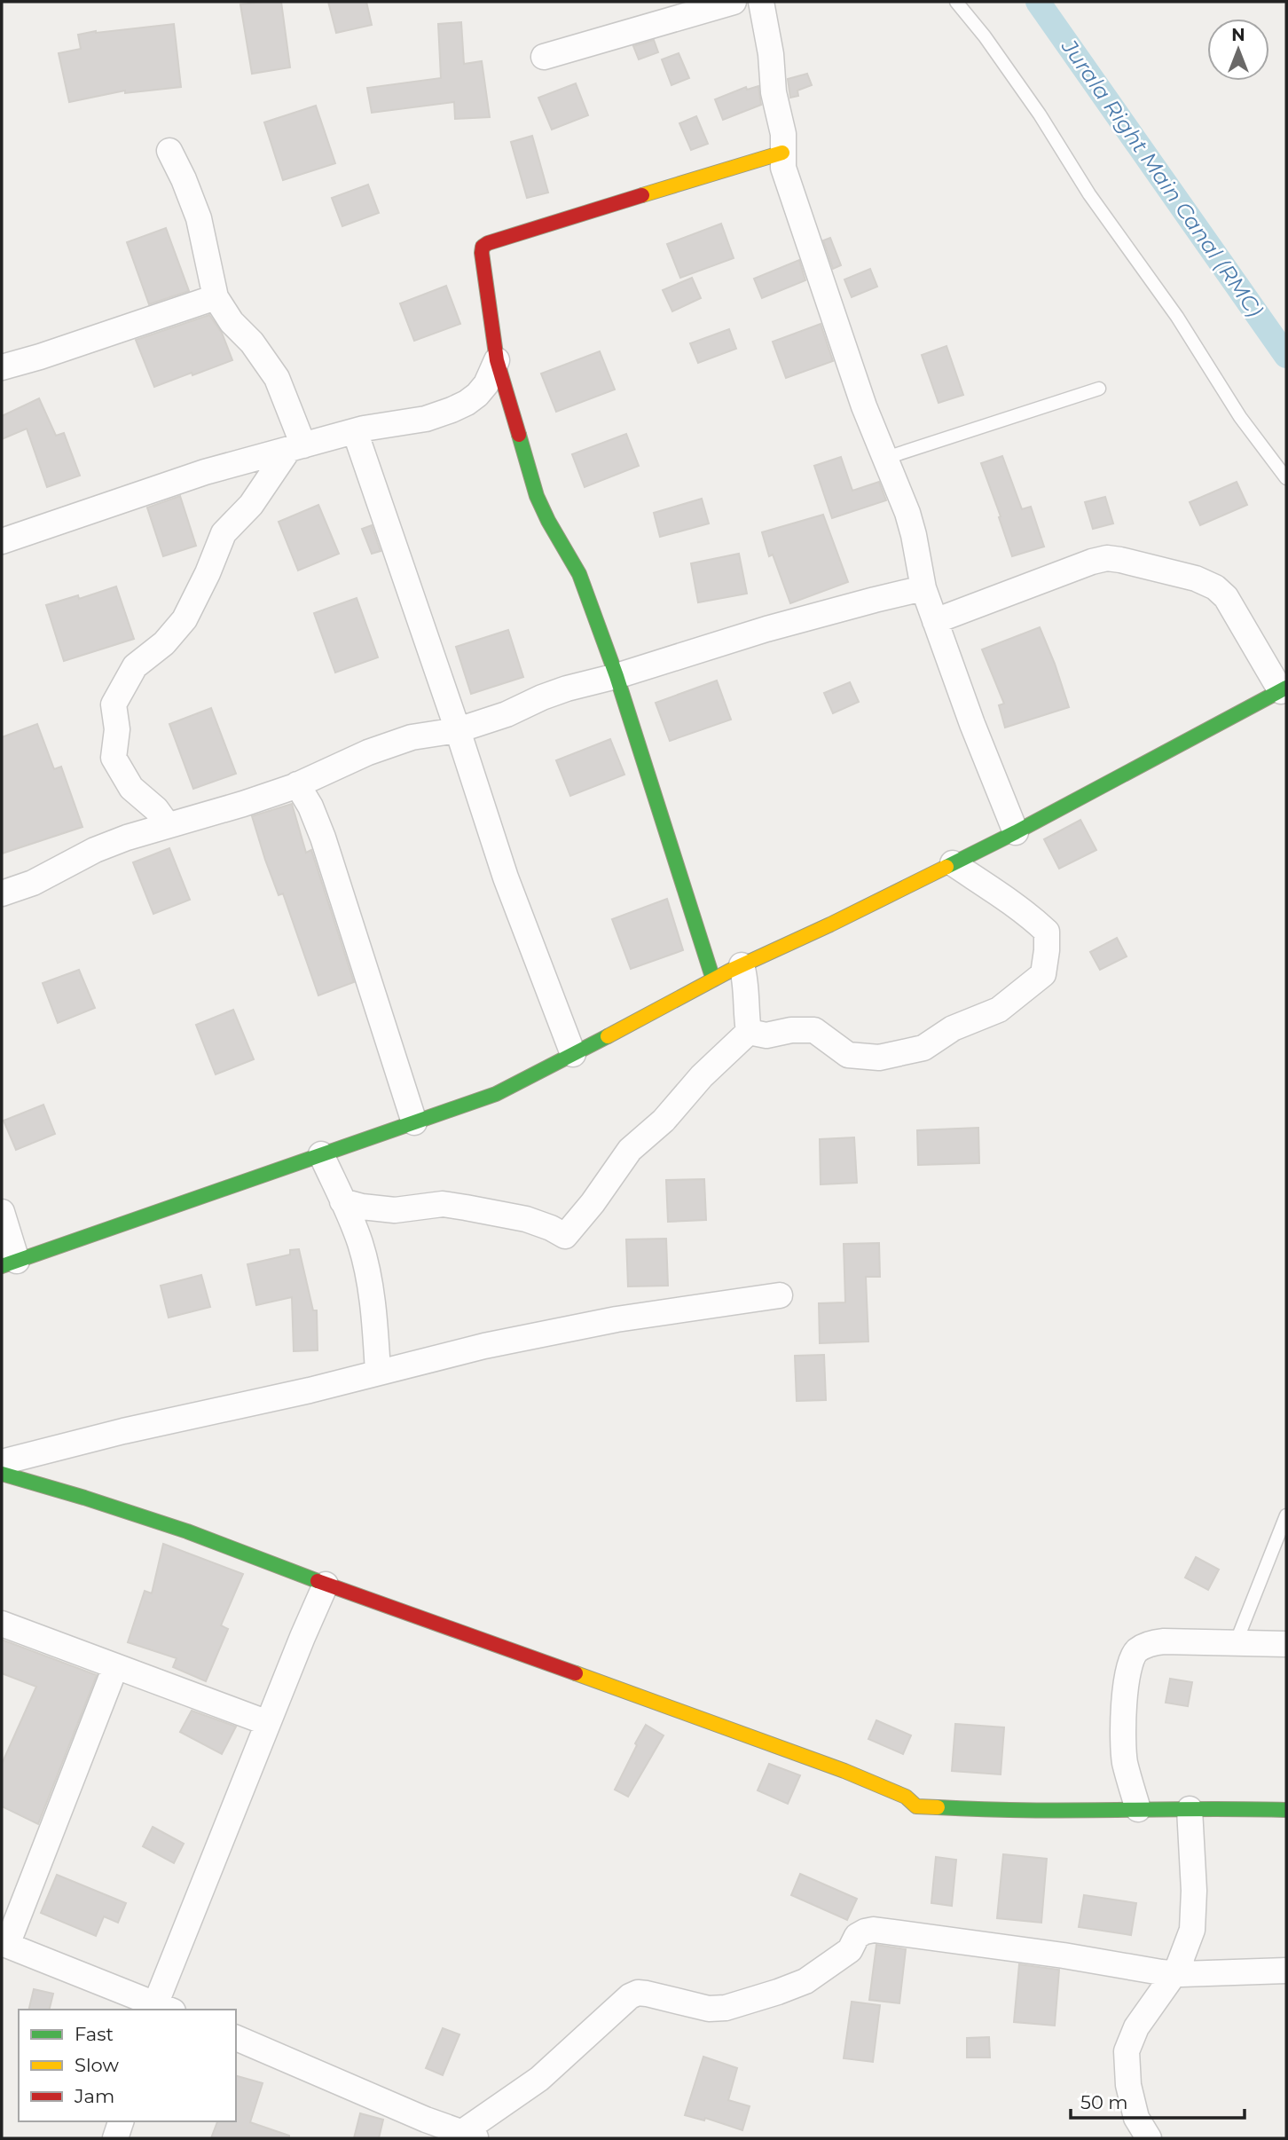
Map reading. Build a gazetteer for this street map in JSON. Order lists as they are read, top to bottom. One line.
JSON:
{"water":["Jurala Right Main Canal (RMC)"],"legend":["Fast","Slow","Jam"],"scale_bar":"50 m","north":"top"}
